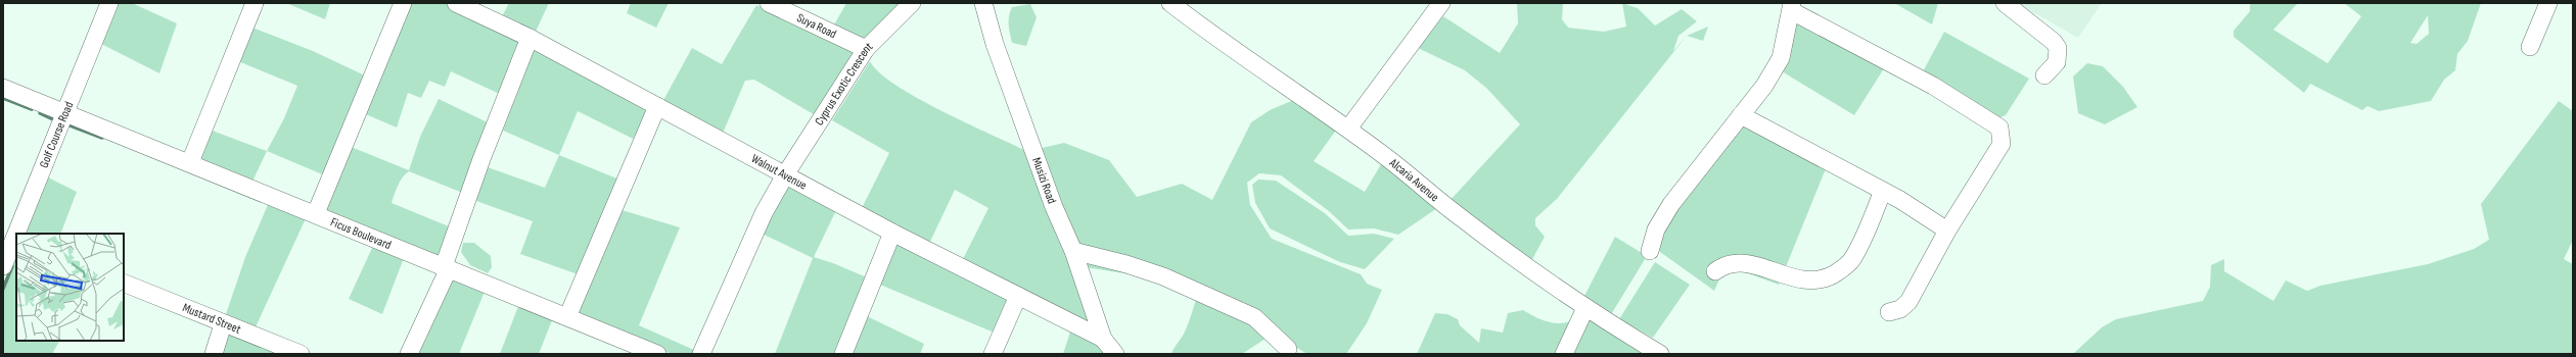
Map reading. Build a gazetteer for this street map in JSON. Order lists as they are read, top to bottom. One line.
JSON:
{"streets":{"street":["Suya Road","Cyprus Exotic Crescent","Golf Course Road","Walnut Avenue","Musizi Road","Alcaria Avenue","Ficus Boulevard","Mustard Street"]},"crossings":[["Suya Road","Cyprus Exotic Crescent"],["Cyprus Exotic Crescent","Walnut Avenue"],["Golf Course Road","Ficus Boulevard"],["Walnut Avenue","Musizi Road"]]}
